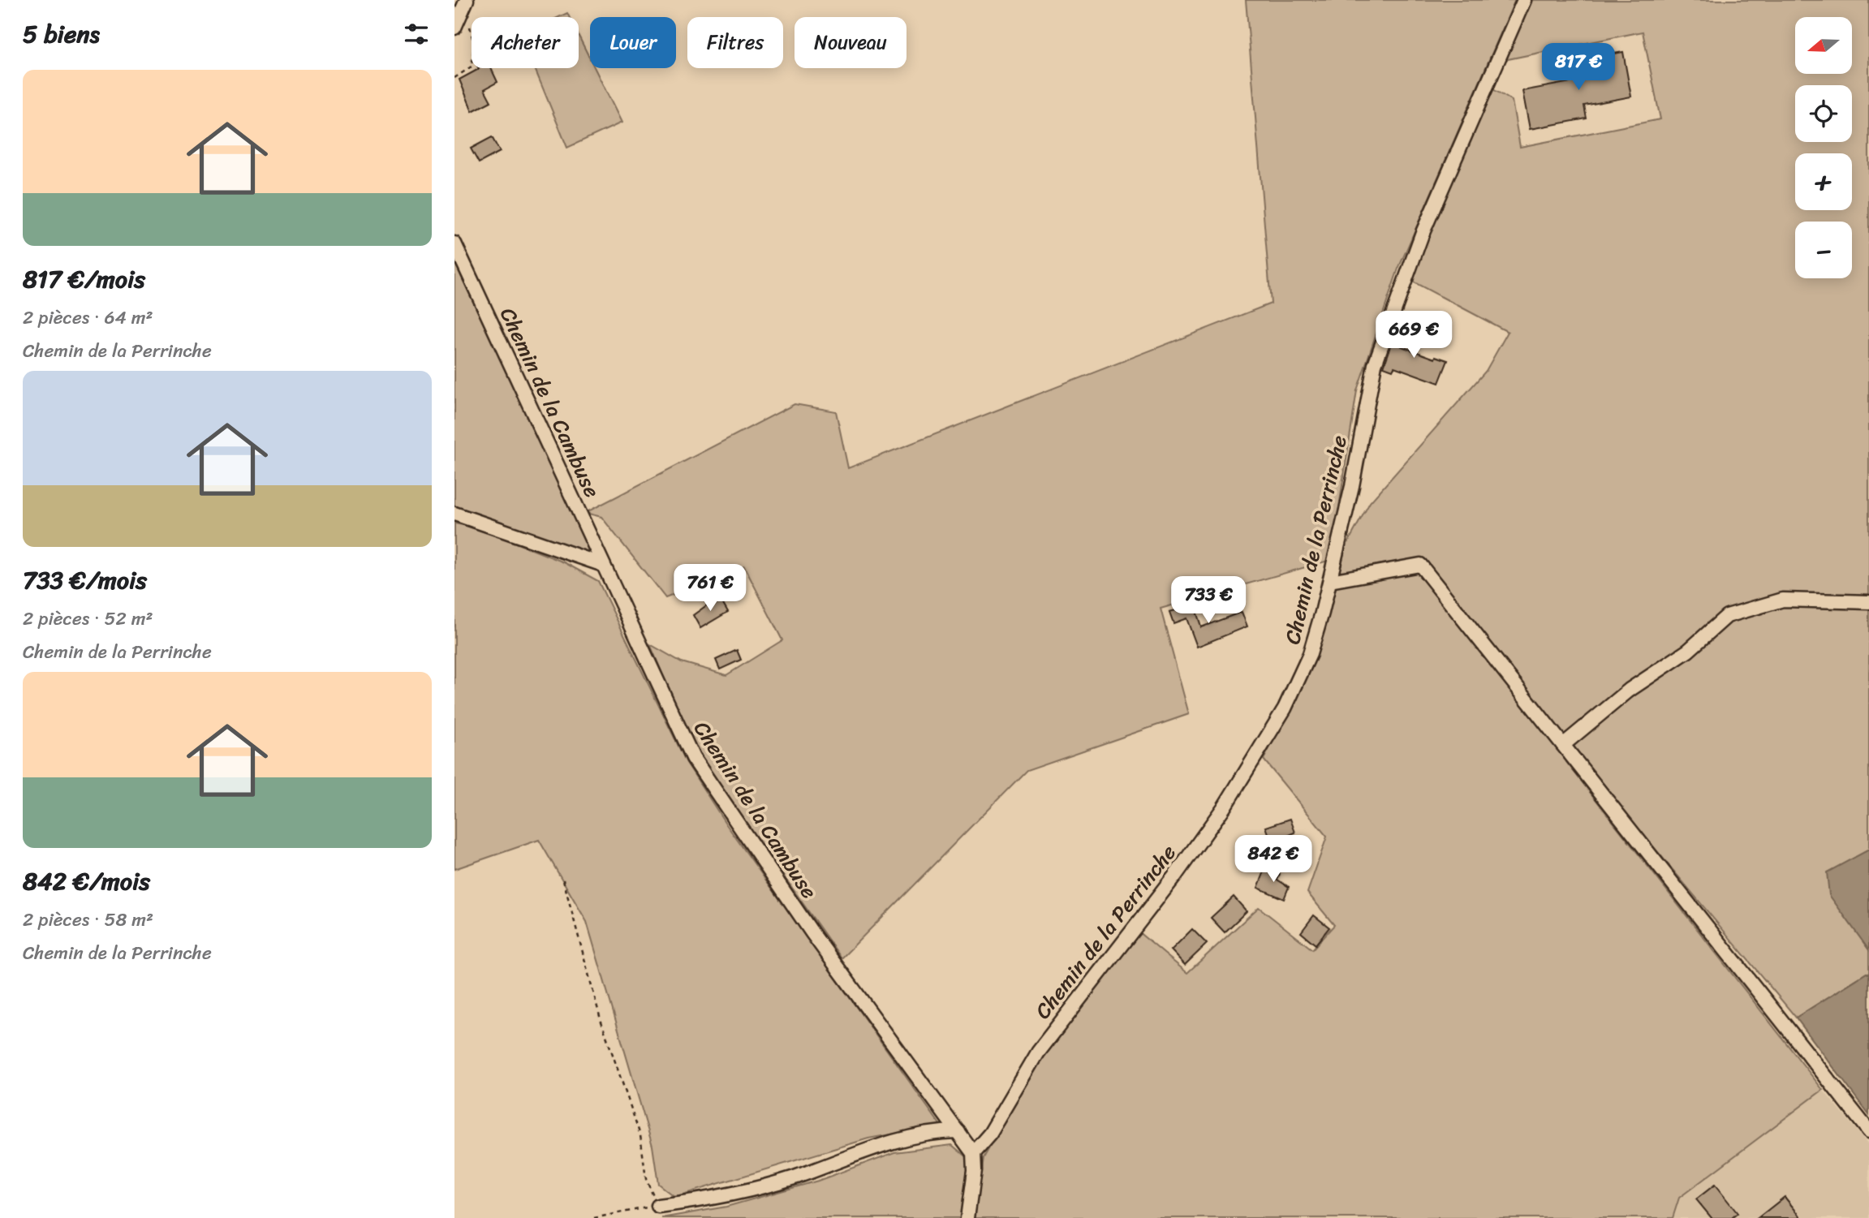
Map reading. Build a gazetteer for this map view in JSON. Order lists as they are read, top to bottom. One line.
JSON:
{"streets":{"street":["Chemin de la Cambuse","Chemin de la Perrinche"]},"crossings":[["Chemin de la Cambuse","Chemin de la Perrinche"]],"north":"left","page":{"heading":"5 biens","map_buttons":["+","−"],"chip":["Acheter","Louer","Filtres","Nouveau"],"price":["817 €","669 €","761 €","733 €","842 €"],"list":[{"name":"817 €/mois","note":"2 pièces · 64 m² · Chemin de la Perrinche"},{"name":"733 €/mois","note":"2 pièces · 52 m² · Chemin de la Perrinche"},{"name":"842 €/mois","note":"2 pièces · 58 m² · Chemin de la Perrinche"}]}}
